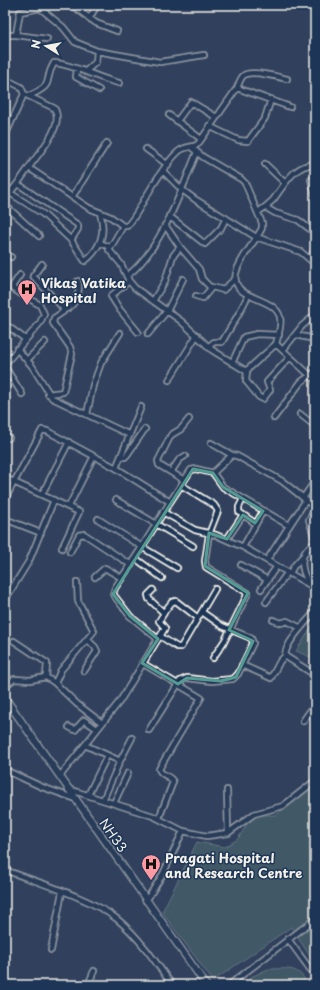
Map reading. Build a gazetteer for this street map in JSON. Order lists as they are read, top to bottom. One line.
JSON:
{"streets":{"main road":["NH33"]},"places":{"hospital":["Vikas Vatika Hospital","Pragati Hospital and Research Centre"]},"north":"left"}
